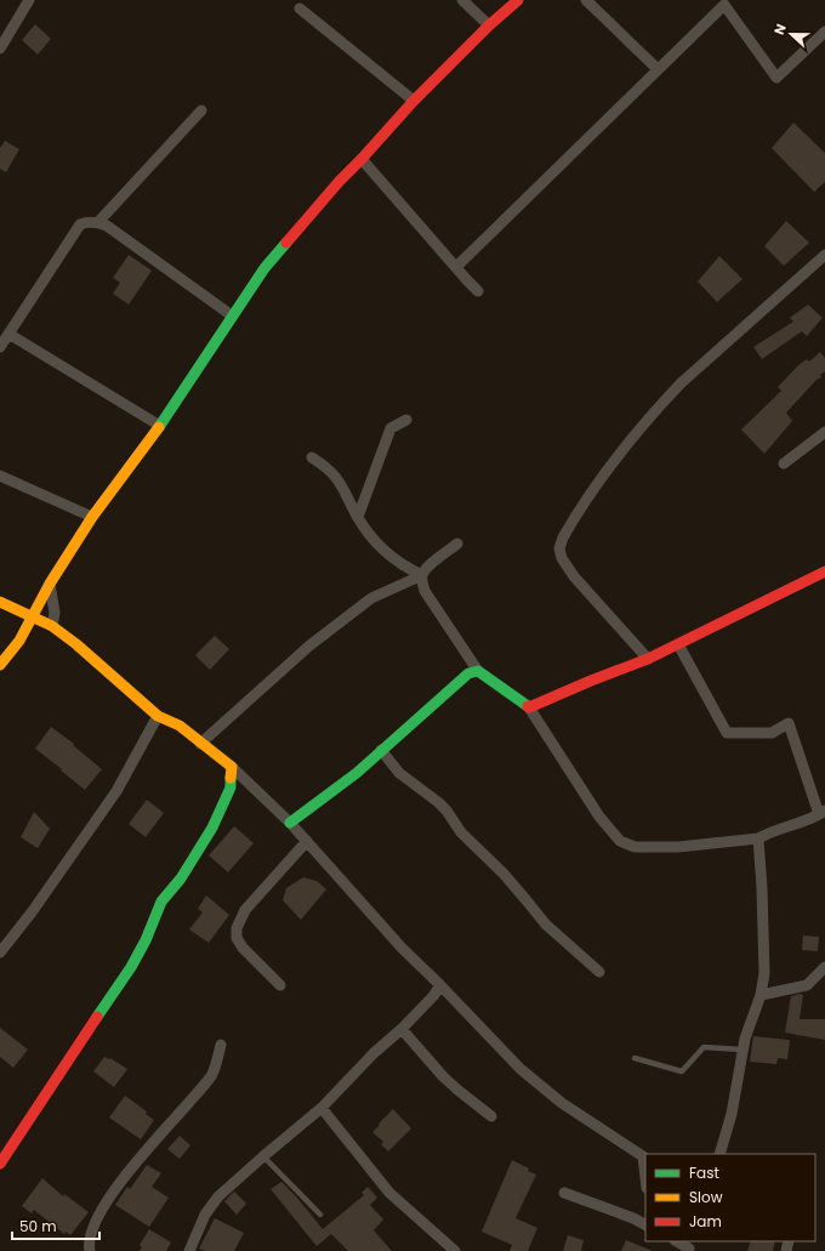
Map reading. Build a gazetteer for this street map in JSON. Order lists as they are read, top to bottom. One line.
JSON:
{"legend":["Fast","Slow","Jam"],"scale_bar":"50 m","north":"left"}
